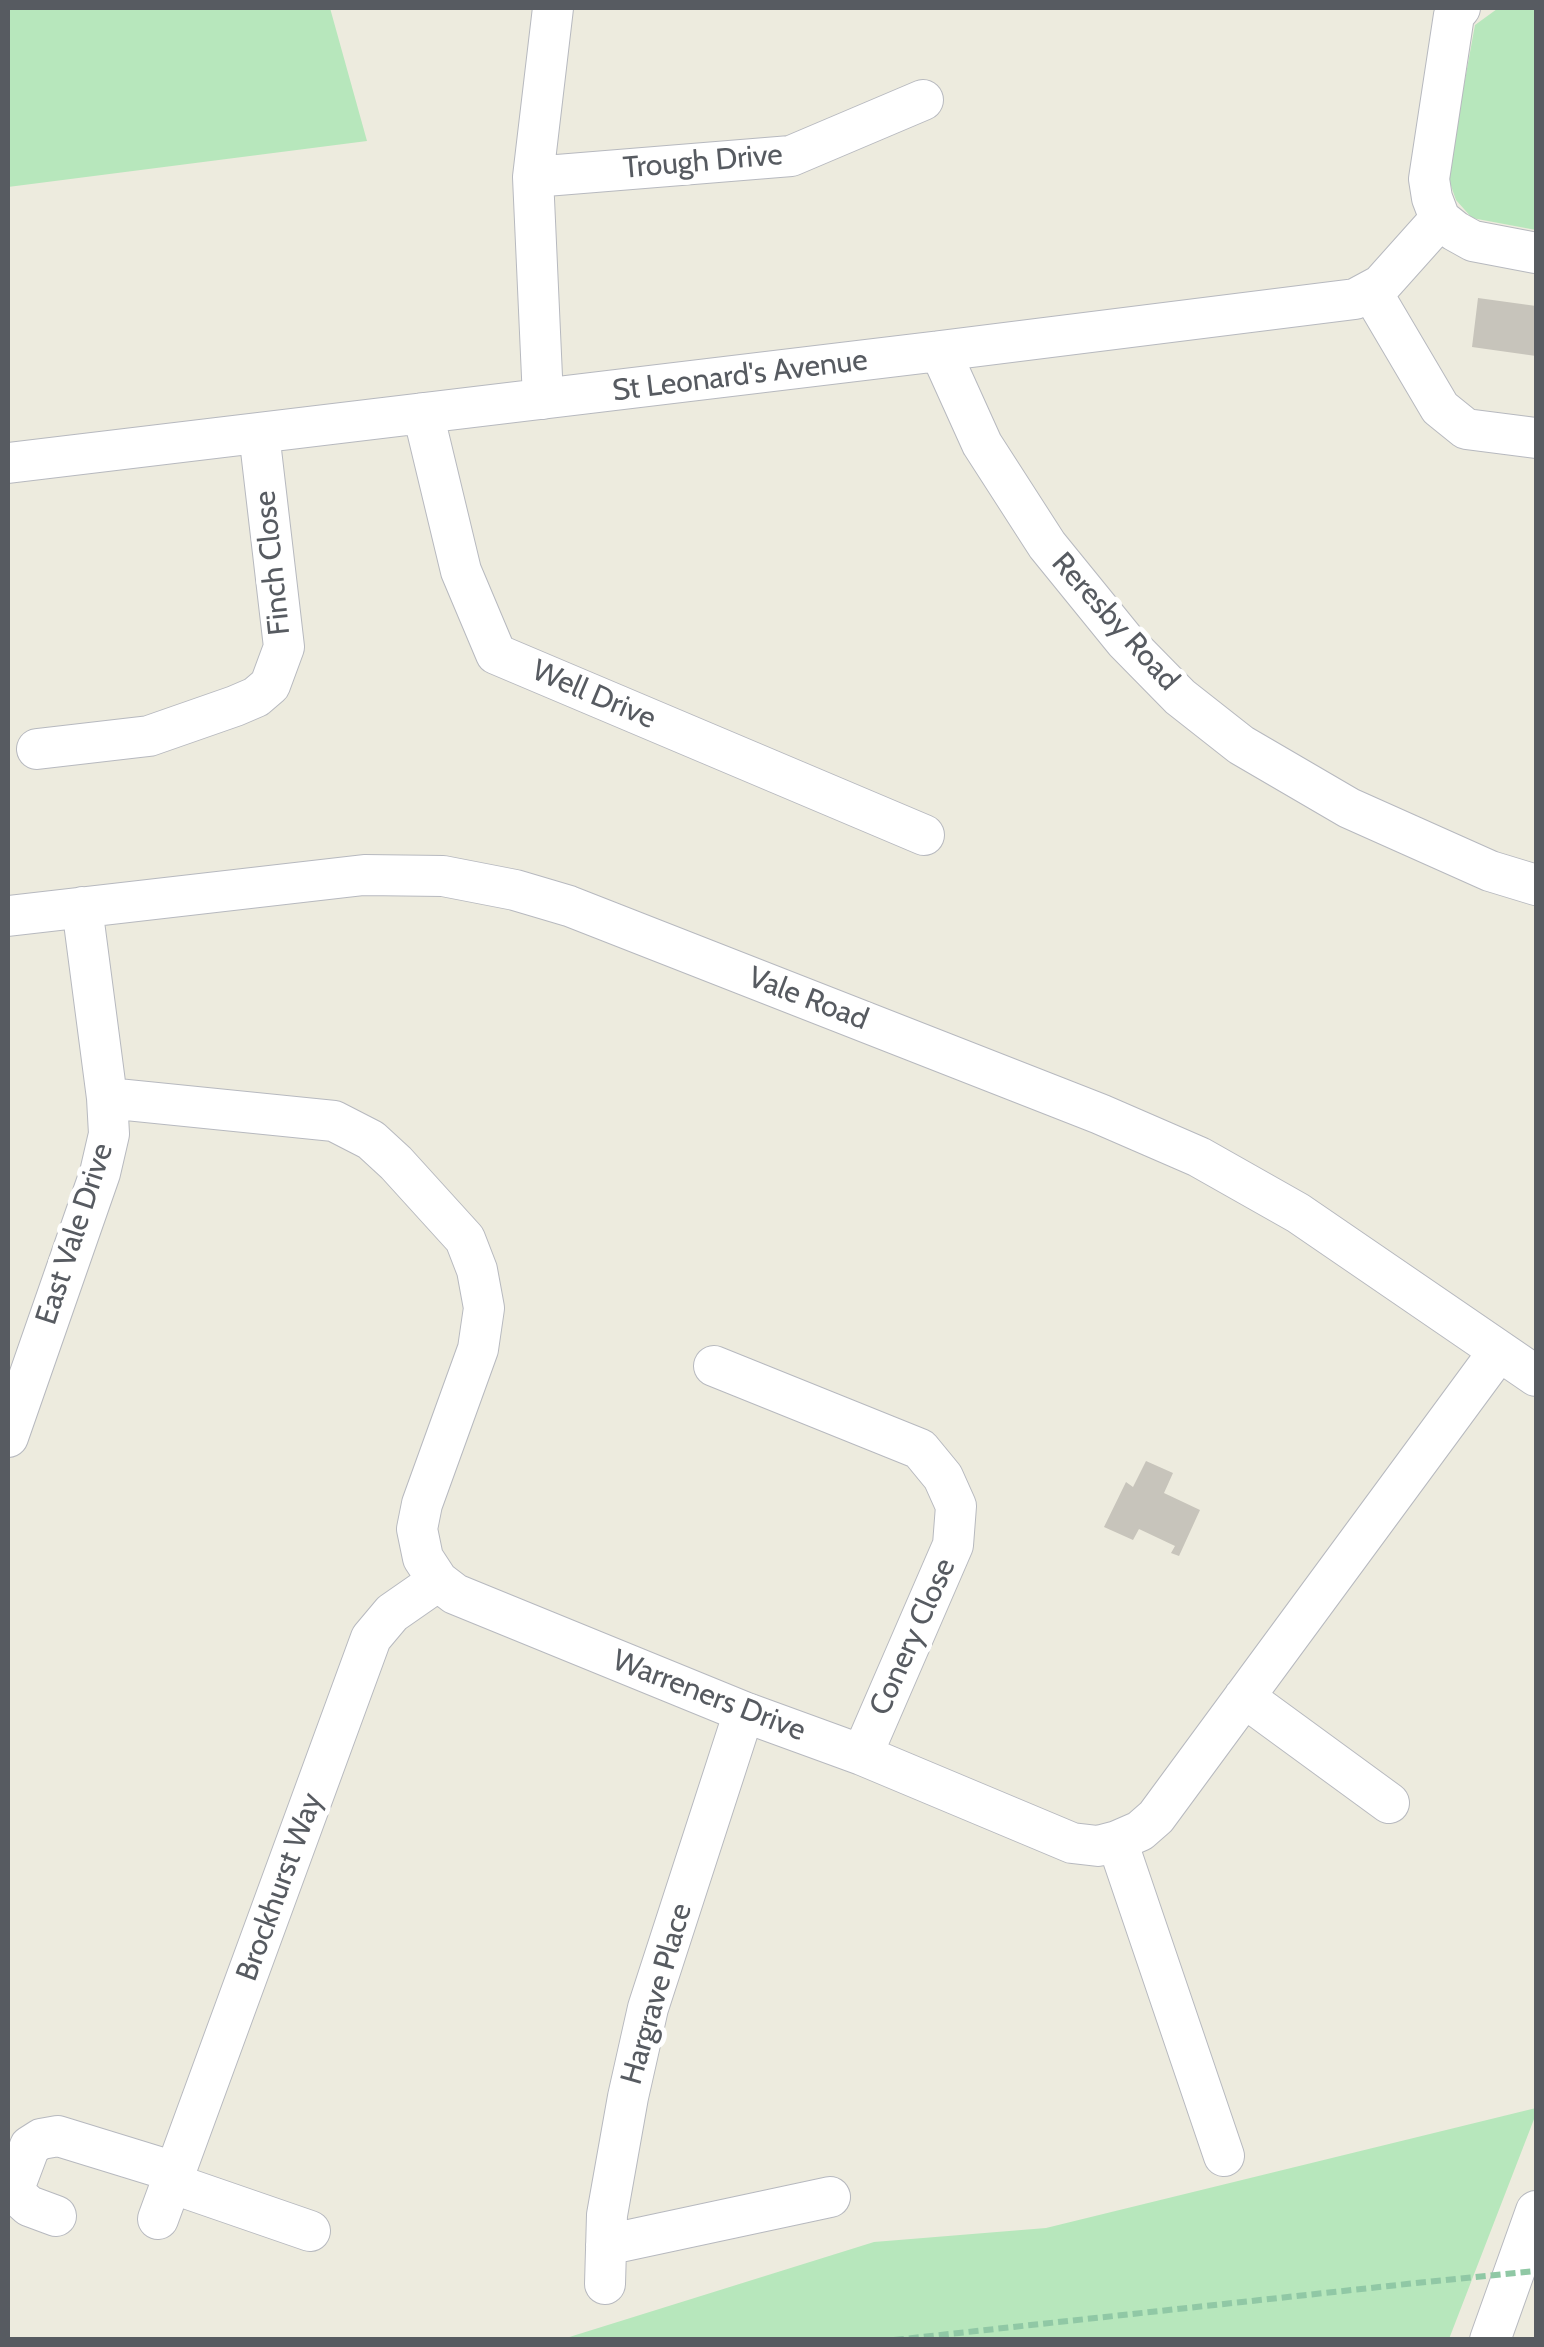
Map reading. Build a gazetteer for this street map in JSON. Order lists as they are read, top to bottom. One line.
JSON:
{"streets":{"street":["Trough Drive","St Leonard's Avenue","Finch Close","Reresby Road","Well Drive","Vale Road","East Vale Drive","Conery Close","Warreners Drive","Brockhurst Way","Hargrave Place"]},"crossings":[["St Leonard's Avenue","Finch Close"],["St Leonard's Avenue","Reresby Road"],["St Leonard's Avenue","Well Drive"],["Vale Road","East Vale Drive"],["Conery Close","Warreners Drive"],["Warreners Drive","Brockhurst Way"],["Warreners Drive","Hargrave Place"]]}
